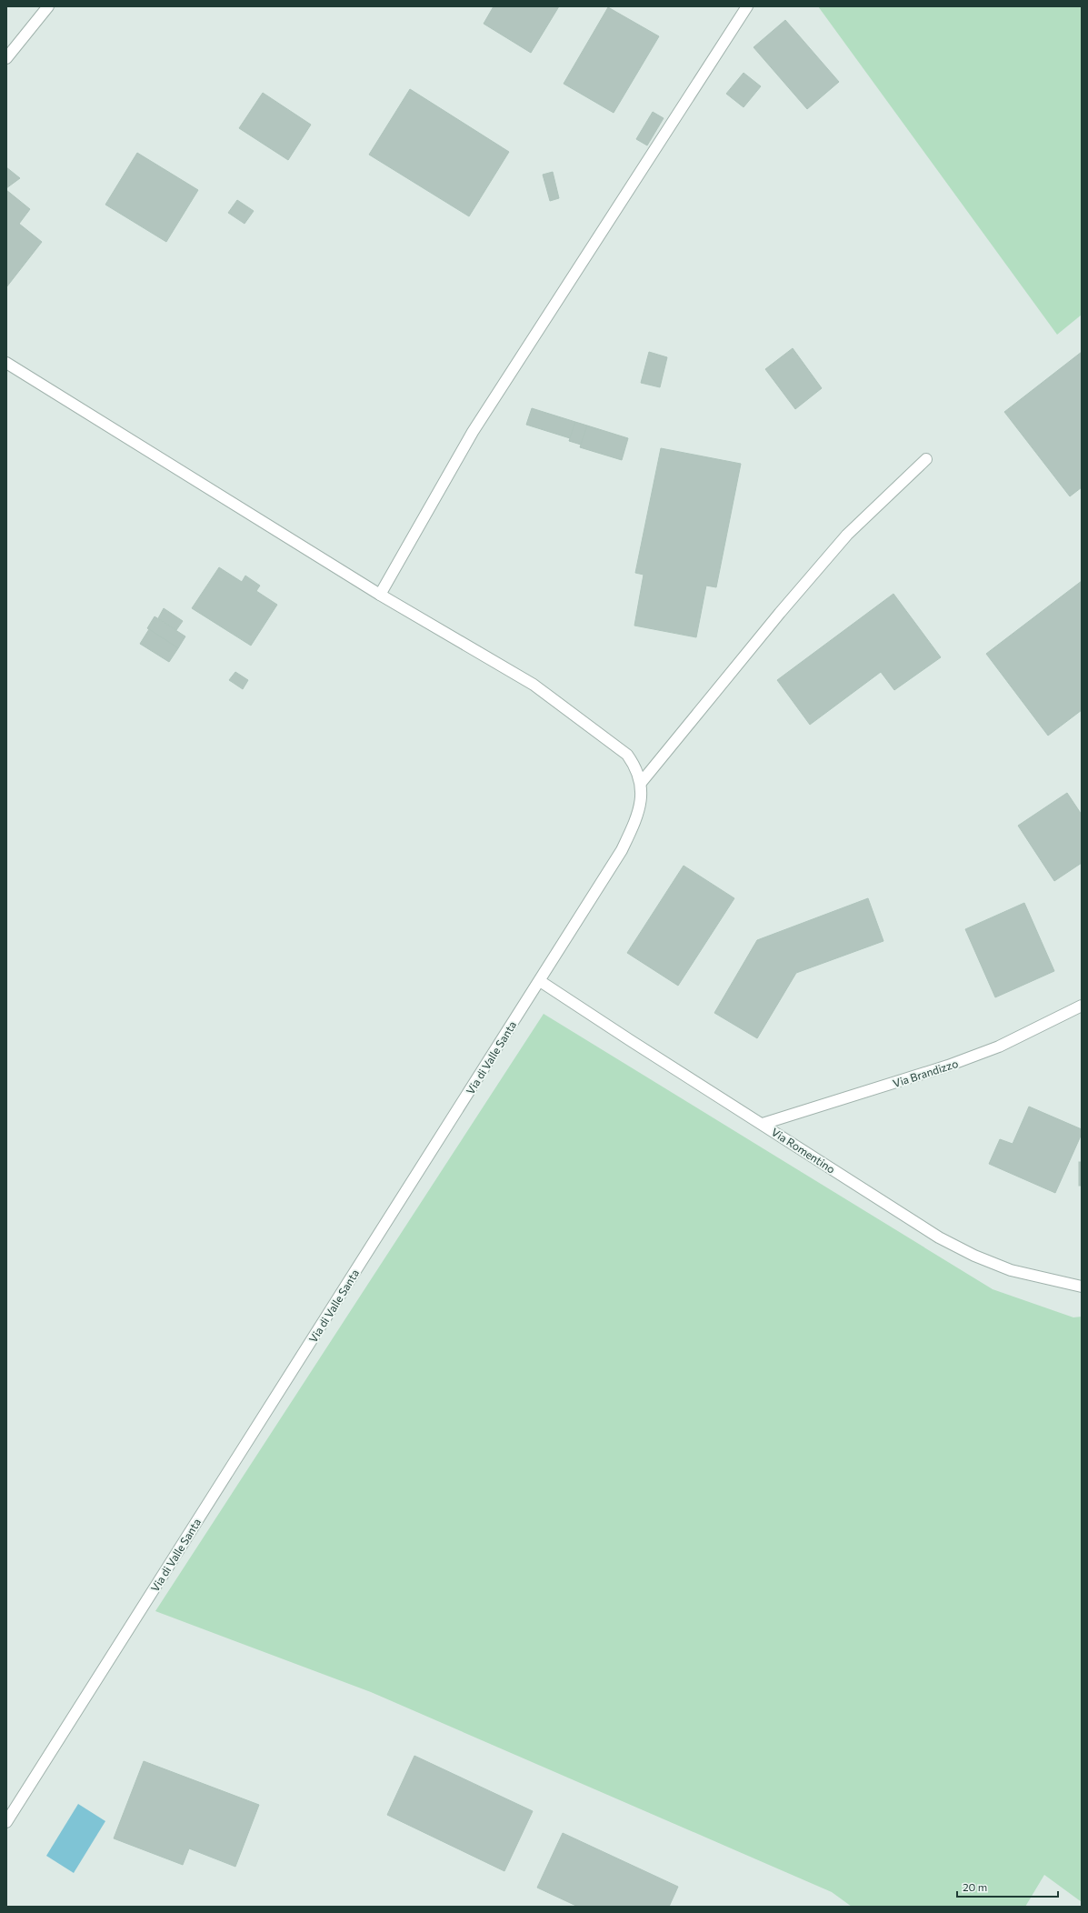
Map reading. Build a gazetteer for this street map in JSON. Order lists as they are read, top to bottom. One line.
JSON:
{"streets":{"street":["Via di Valle Santa","Via Brandizzo","Via Romentino"]},"crossings":[["Via di Valle Santa","Via Romentino"],["Via Brandizzo","Via Romentino"]],"scale_bar":"20 m"}
